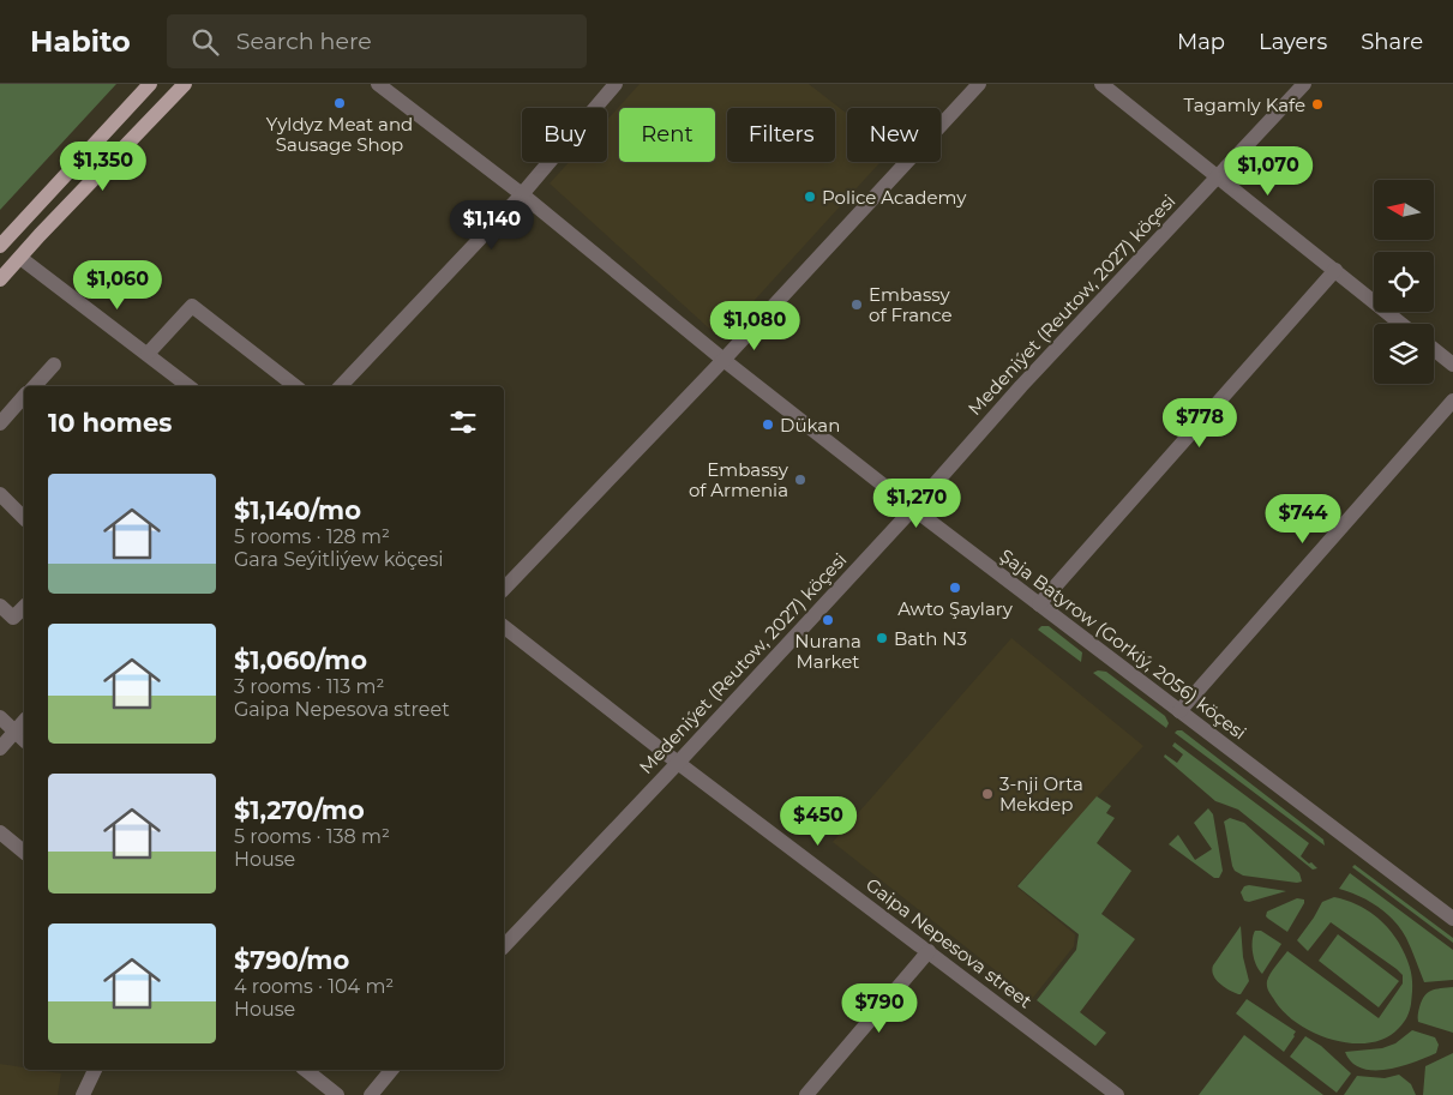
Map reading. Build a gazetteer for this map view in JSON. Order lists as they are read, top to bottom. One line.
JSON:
{"streets":{"street":["Medeniýet (Reutow, 2027) köçesi","Şaja Batyrow (Gorkiý, 2056) köçesi","Gaipa Nepesova street"]},"crossings":[["Medeniýet (Reutow, 2027) köçesi","Şaja Batyrow (Gorkiý, 2056) köçesi"],["Medeniýet (Reutow, 2027) köçesi","Gaipa Nepesova street"]],"places":["Yyldyz Meat and Sausage Shop","Tagamly Kafe","Police Academy","Embassy of France","Dükan","Embassy of Armenia","Awto Şaylary","Nurana Market","Bath N3","3-nji Orta Mekdep"],"north":"left","page":{"header":"Habito","search":"Search here","nav":["Map","Layers","Share"],"chip":["Buy","Rent","Filters","New"],"price":["$1,350","$1,070","$1,140","$1,060","$1,080","$778","$1,270","$744","$450","$790"],"heading":"10 homes","list":[{"name":"$1,140/mo","note":"5 rooms · 128 m² · Gara Seýitliýew köçesi"},{"name":"$1,060/mo","note":"3 rooms · 113 m² · Gaipa Nepesova street"},{"name":"$1,270/mo","note":"5 rooms · 138 m² · House"},{"name":"$790/mo","note":"4 rooms · 104 m² · House"}]}}
